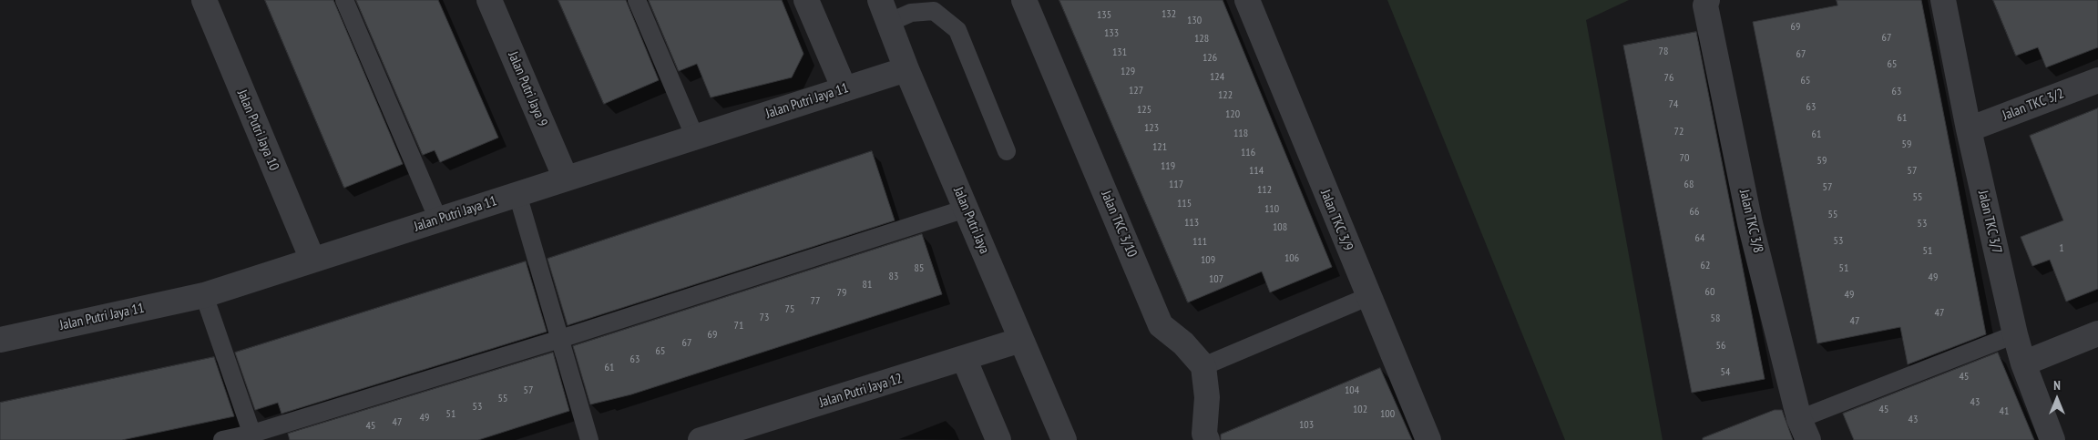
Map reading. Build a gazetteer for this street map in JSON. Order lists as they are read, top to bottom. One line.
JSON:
{"streets":{"street":["Jalan Putri Jaya 9","Jalan Putri Jaya 11","Jalan TKC 3/2","Jalan Putri Jaya 10","Jalan Putri Jaya","Jalan TKC 3/9","Jalan TKC 3/8","Jalan TKC 3/7","Jalan TKC 3/10","Jalan Putri Jaya 12"]},"crossings":[["Jalan Putri Jaya 9","Jalan Putri Jaya 11"],["Jalan Putri Jaya 11","Jalan Putri Jaya 10"],["Jalan Putri Jaya 11","Jalan Putri Jaya"],["Jalan TKC 3/2","Jalan TKC 3/7"],["Jalan Putri Jaya","Jalan Putri Jaya 12"]],"house_numbers":["132","135","130","69","133","67","128","78","131","67","126","65","129","124","76","65","127","63","122","74","63","125","120","61","123","72","118","61","59","121","116","70","59","119","114","57","117","68","57","112","55","115","110","66","55","113","53","108","64","53","111","1","51","106","109","62","85","51","83","49","107","81","60","79","49","77","75","47","73","58","47","71","69","67","56","65","63","61","54","45","57","104","55","43","53","102","45","41","51","100","49","43","47","103","45"],"north":"top"}
